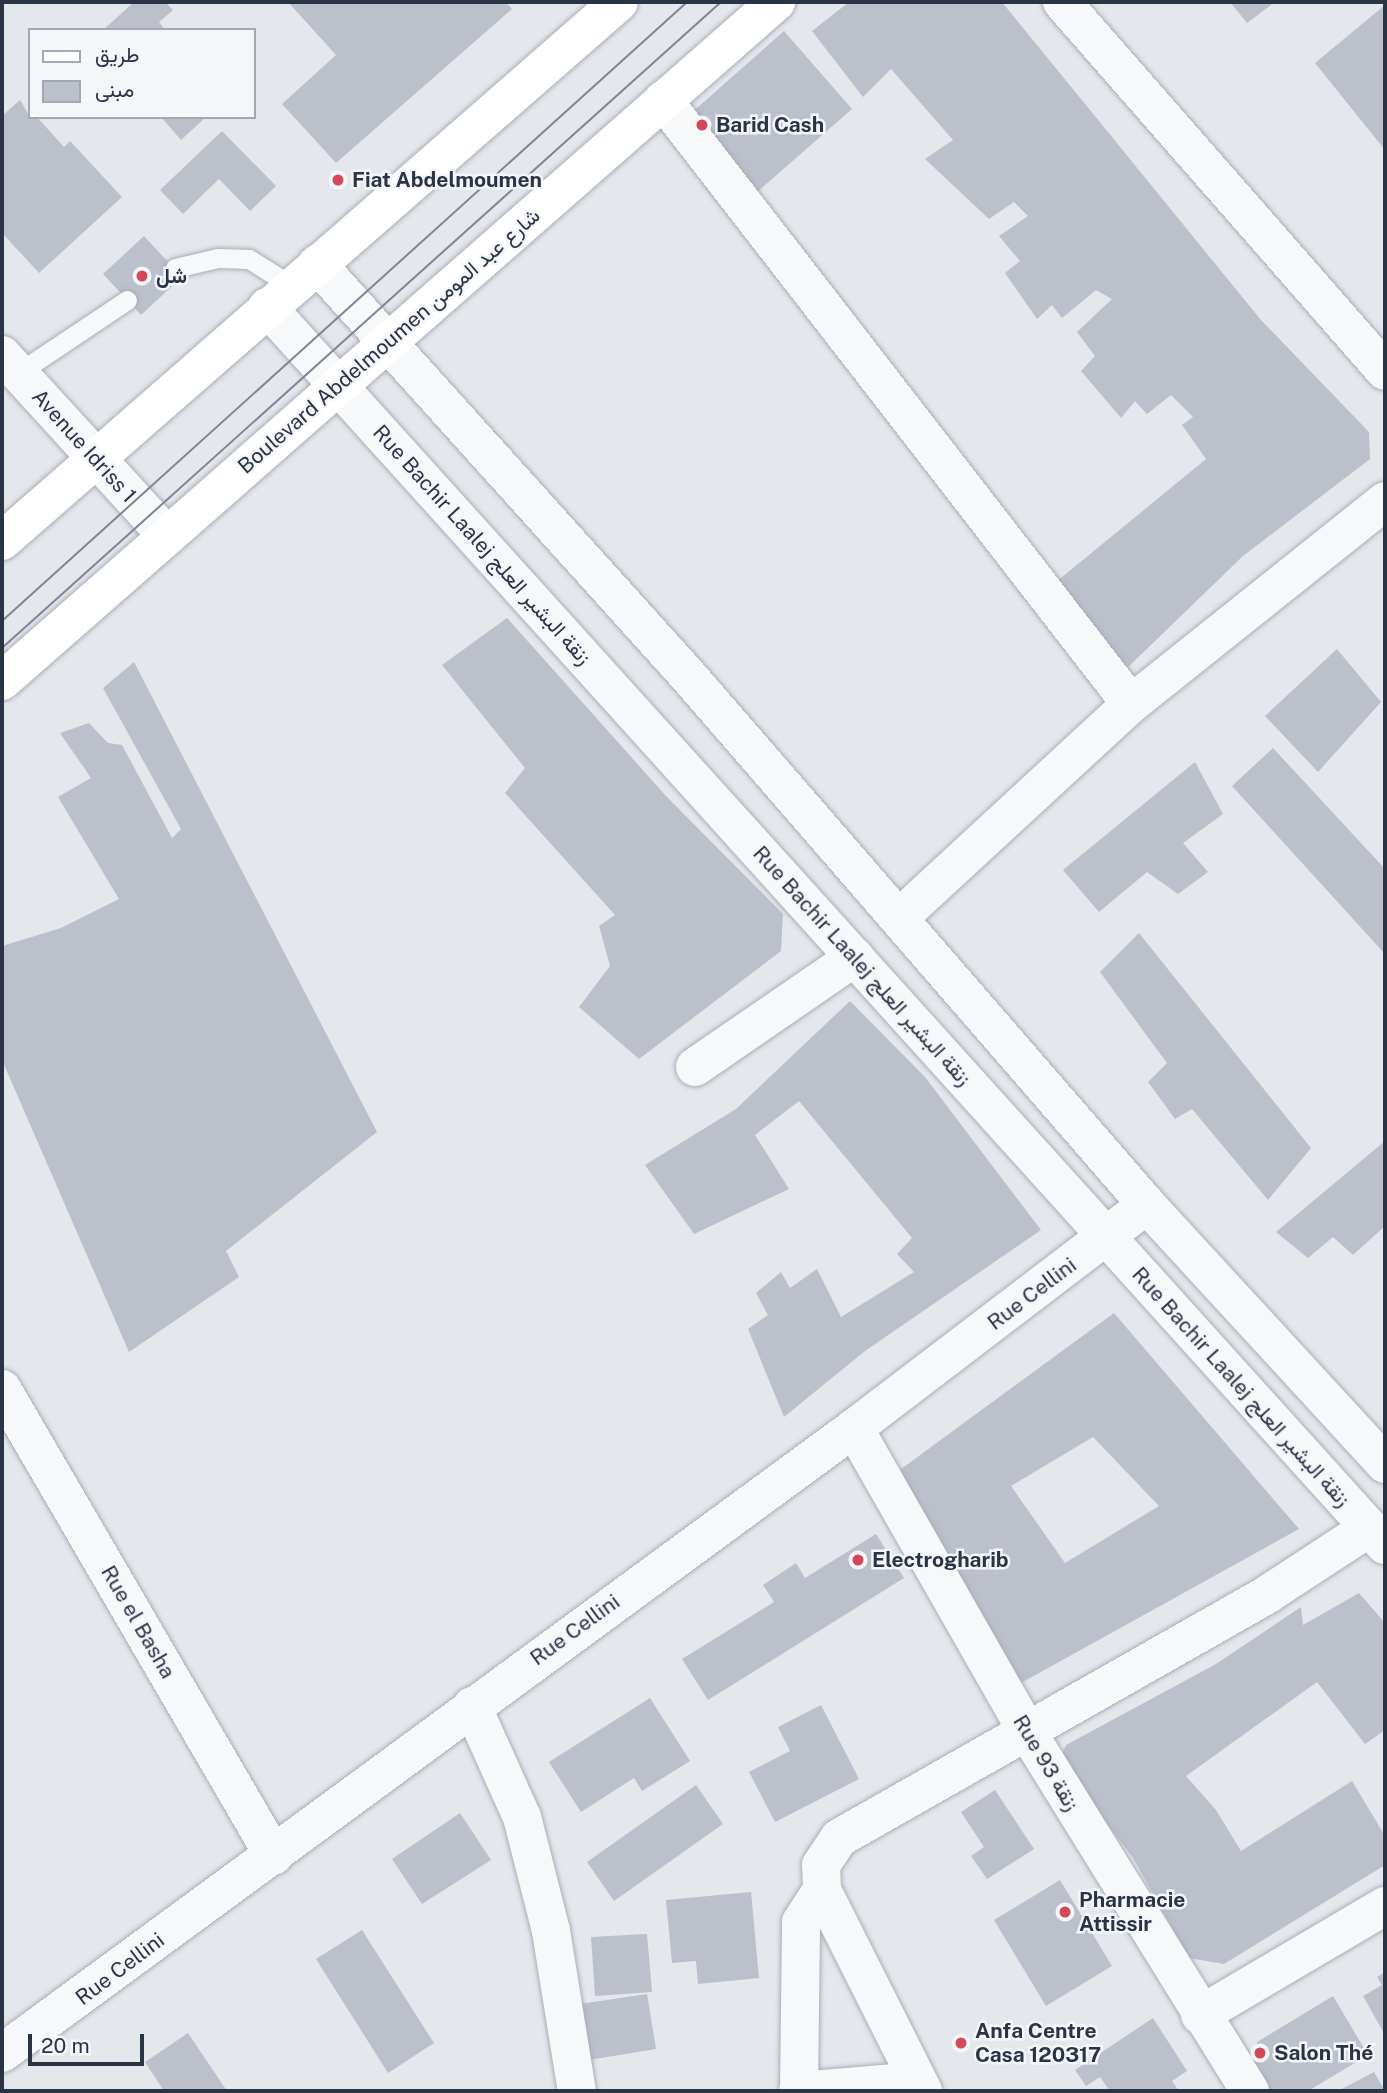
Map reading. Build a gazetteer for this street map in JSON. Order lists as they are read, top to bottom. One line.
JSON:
{"streets":{"main road":["Boulevard Abdelmoumen شارع عبد المومن"],"street":["Avenue Idriss 1","Rue Bachir Laalej زنقة البشير العلج","Rue Cellini","Rue el Basha","Rue 93 زنقة"]},"crossings":[["Boulevard Abdelmoumen شارع عبد المومن","Avenue Idriss 1"],["Boulevard Abdelmoumen شارع عبد المومن","Rue Bachir Laalej زنقة البشير العلج"],["Rue Bachir Laalej زنقة البشير العلج","Rue Cellini"],["Rue Cellini","Rue el Basha"],["Rue Cellini","Rue 93 زنقة"]],"places":["Barid Cash","Fiat Abdelmoumen","شل","Electrogharib","Pharmacie Attissir","Anfa Centre Casa 120317","Salon Thé"],"legend":["طريق","مبنى"],"scale_bar":"20 m"}
